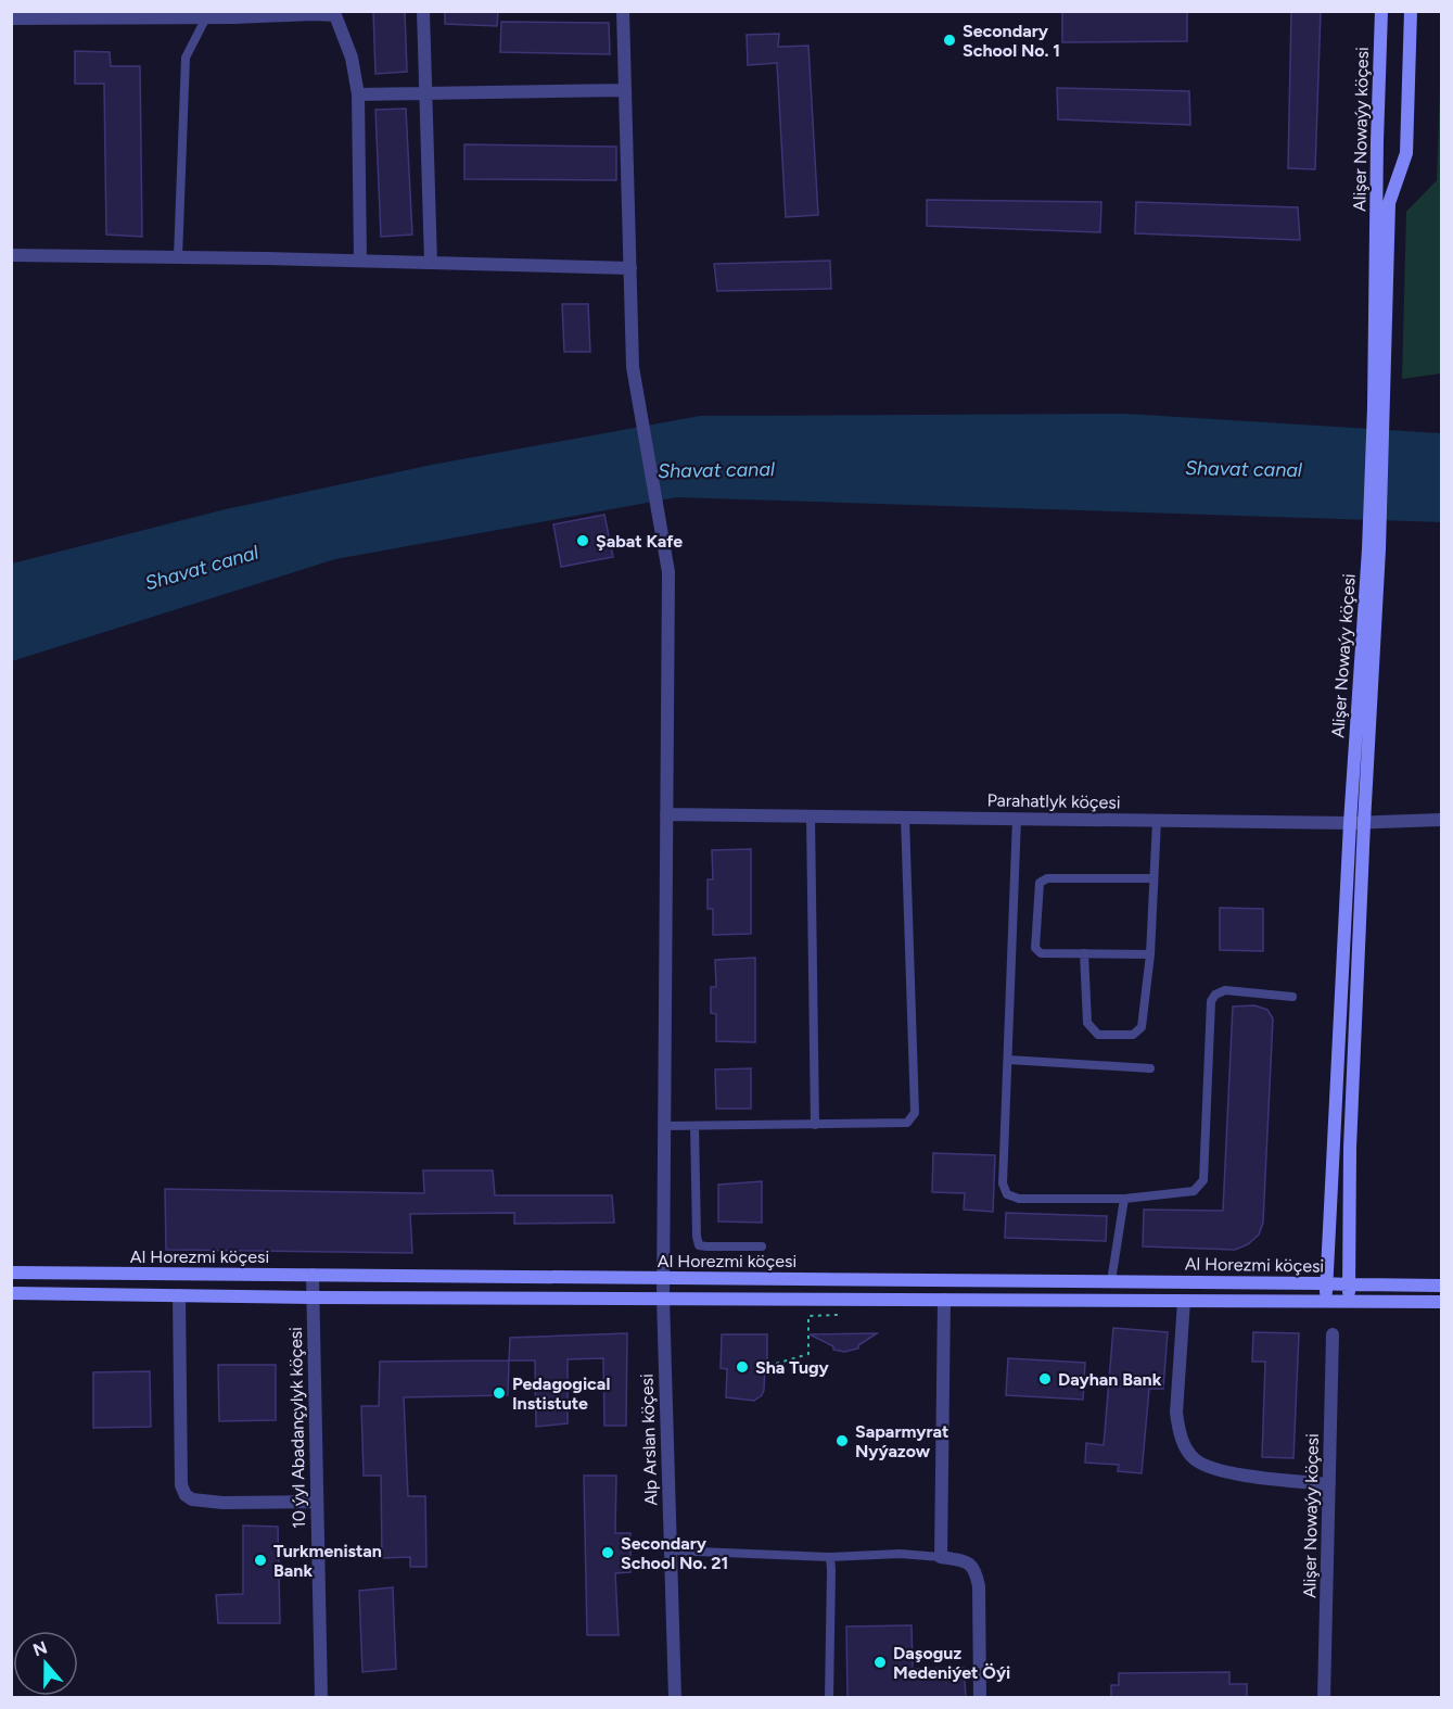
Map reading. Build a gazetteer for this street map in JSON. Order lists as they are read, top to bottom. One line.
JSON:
{"streets":{"street":["Alişer Nowaýy köçesi","Parahatlyk köçesi","Al Horezmi köçesi","10 ýyl Abadançylyk köçesi","Alp Arslan köçesi"]},"crossings":[["Alişer Nowaýy köçesi","Parahatlyk köçesi"],["Alişer Nowaýy köçesi","Al Horezmi köçesi"],["Parahatlyk köçesi","Alp Arslan köçesi"],["Al Horezmi köçesi","10 ýyl Abadançylyk köçesi"],["Al Horezmi köçesi","Alp Arslan köçesi"]],"water":["Shavat canal"],"places":["Secondary School No. 1","Şabat Kafe","Sha Tugy","Dayhan Bank","Pedagogical Instistute","Saparmyrat Nyýazow","Secondary School No. 21","Turkmenistan Bank","Daşoguz Medeniýet Öýi"],"north":"top"}
